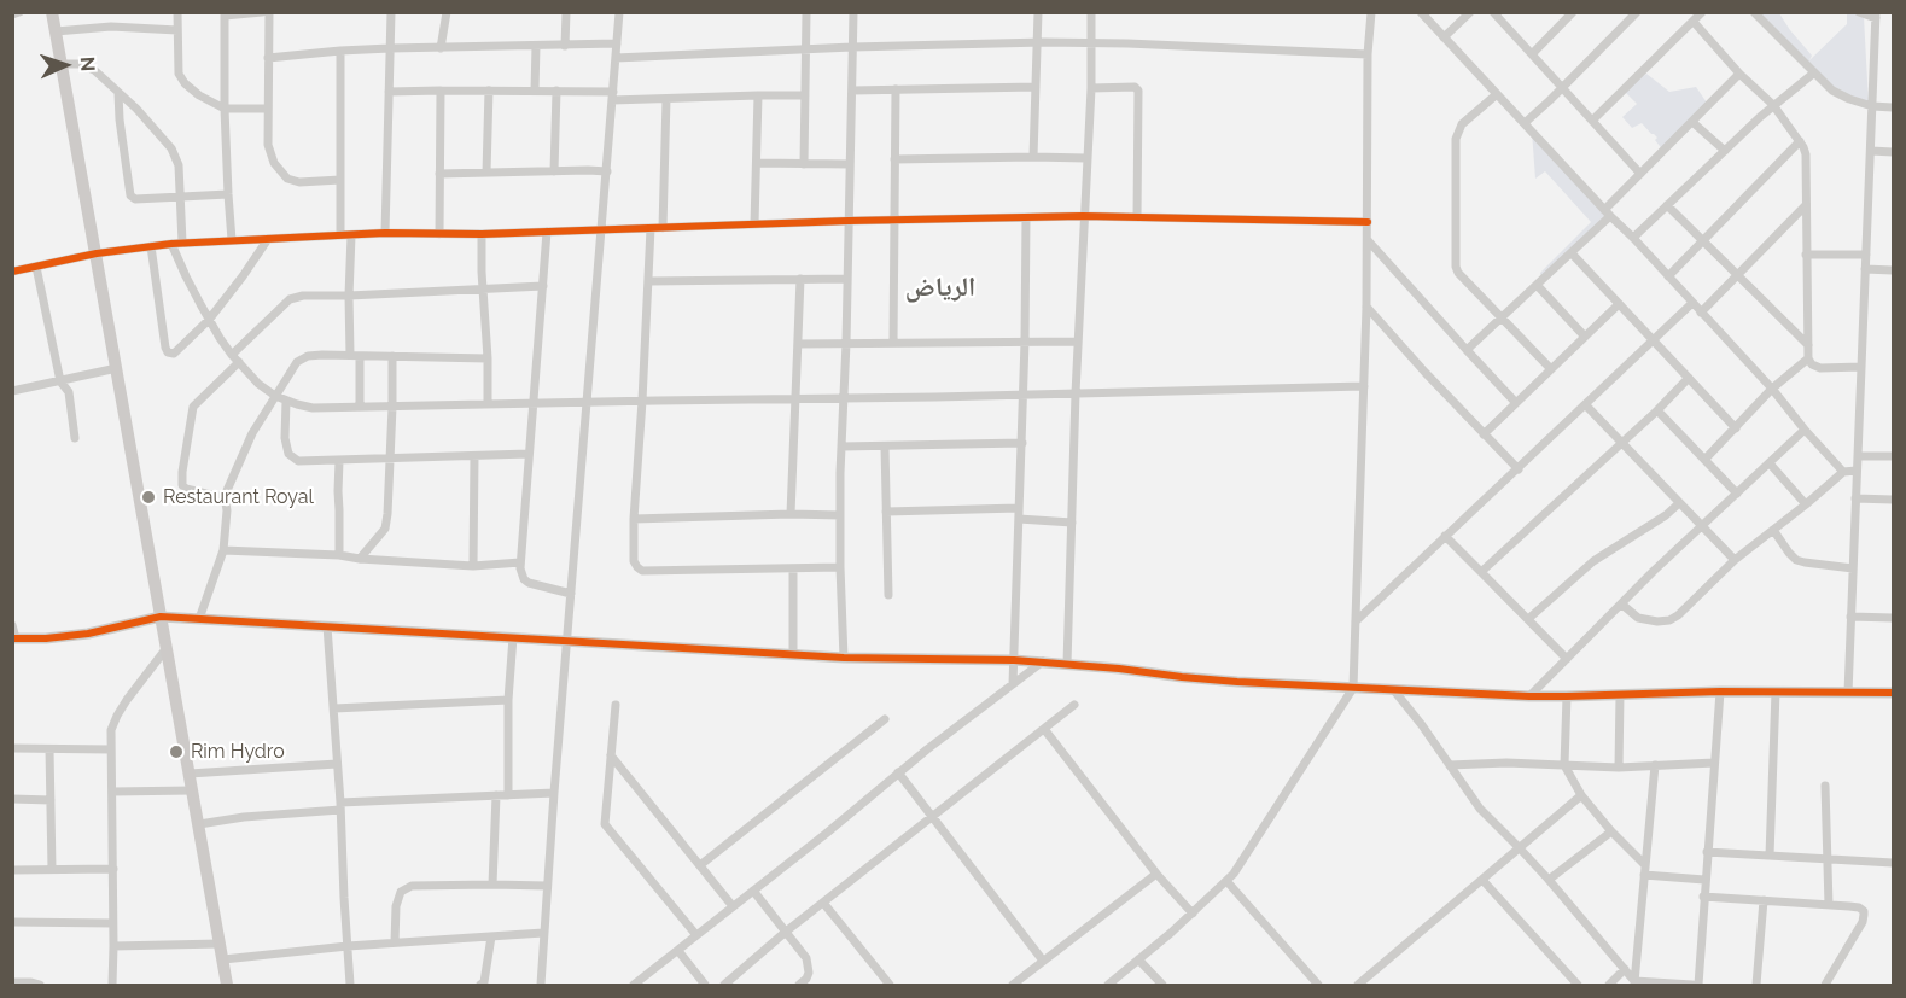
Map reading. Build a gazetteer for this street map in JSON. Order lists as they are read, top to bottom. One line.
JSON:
{"districts":["الرياض"],"places":["Restaurant Royal","Rim Hydro"],"north":"right"}
